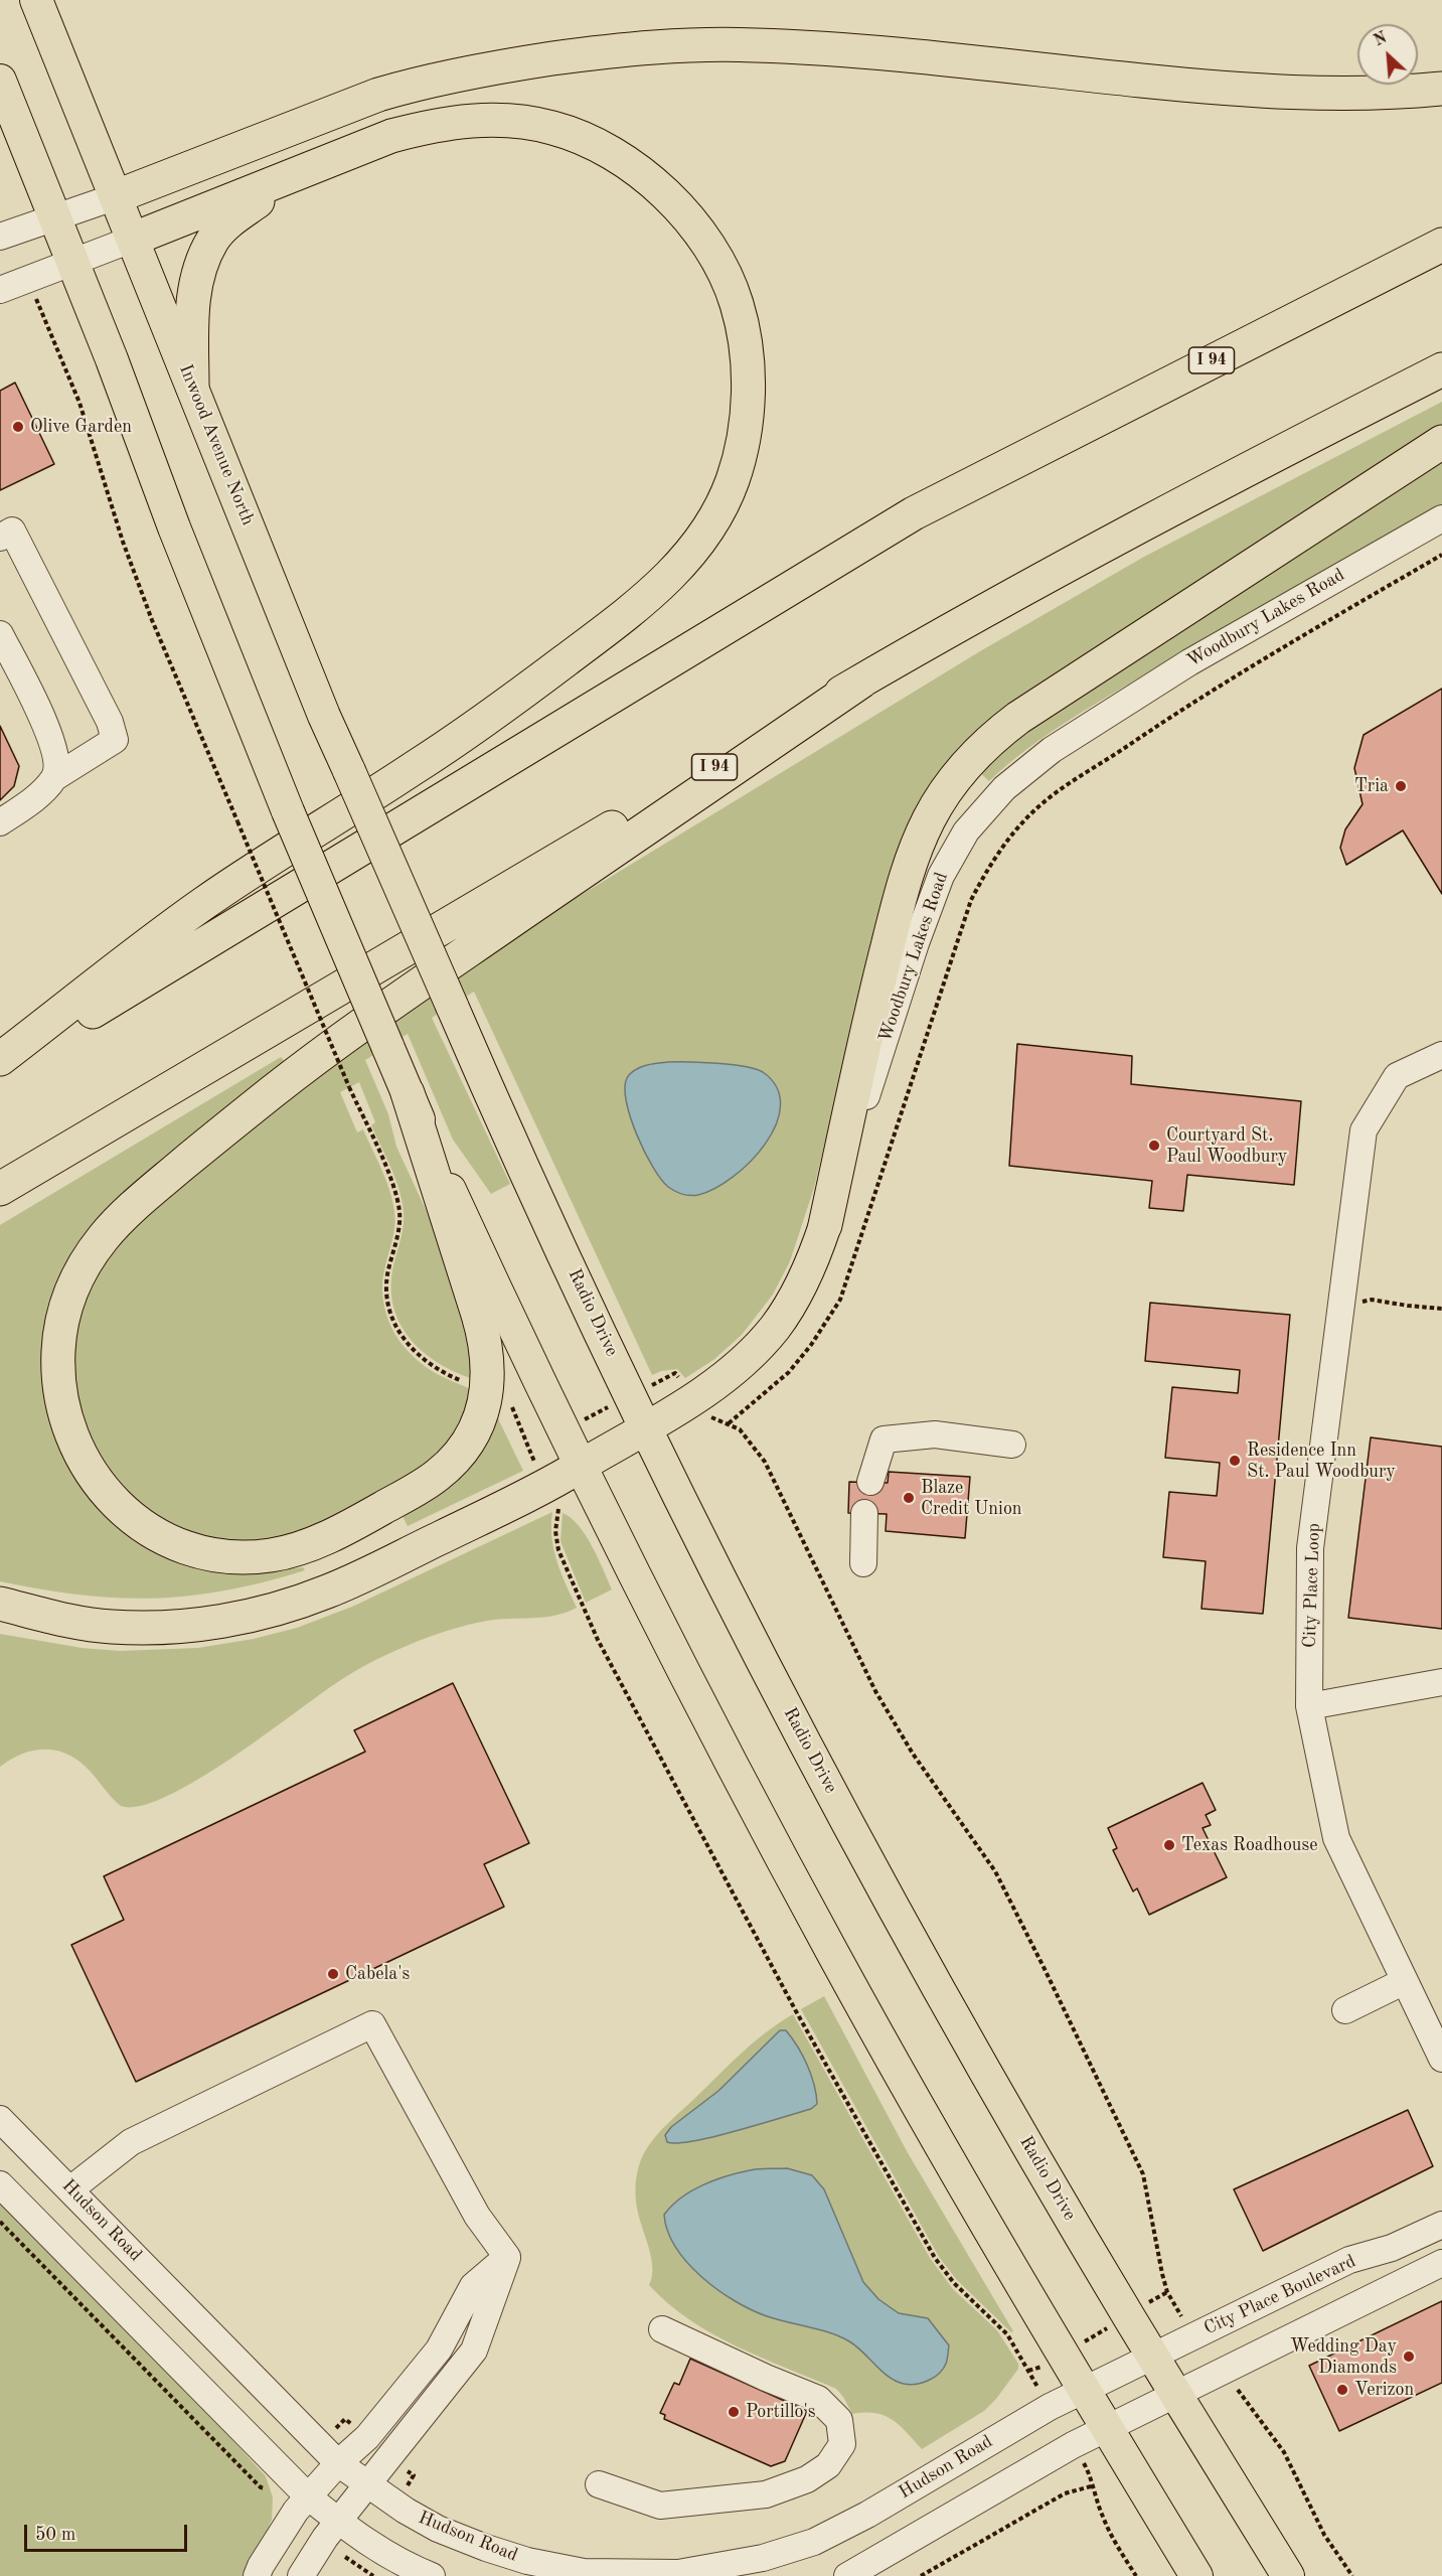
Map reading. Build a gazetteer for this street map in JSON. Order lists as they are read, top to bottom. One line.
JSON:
{"streets":{"highway":["I 94"],"main road":["Inwood Avenue North","Woodbury Lakes Road","Radio Drive"],"street":["City Place Loop","Hudson Road","City Place Boulevard"]},"crossings":[["Inwood Avenue North","Radio Drive"],["Woodbury Lakes Road","Radio Drive"],["Radio Drive","Hudson Road"],["Radio Drive","City Place Boulevard"],["Hudson Road","City Place Boulevard"]],"places":["Olive Garden","Tria","Courtyard St. Paul Woodbury","Residence Inn St. Paul Woodbury","Blaze Credit Union","Texas Roadhouse","Cabela's","Wedding Day Diamonds","Verizon","Portillo's"],"scale_bar":"50 m","north":"top left"}
